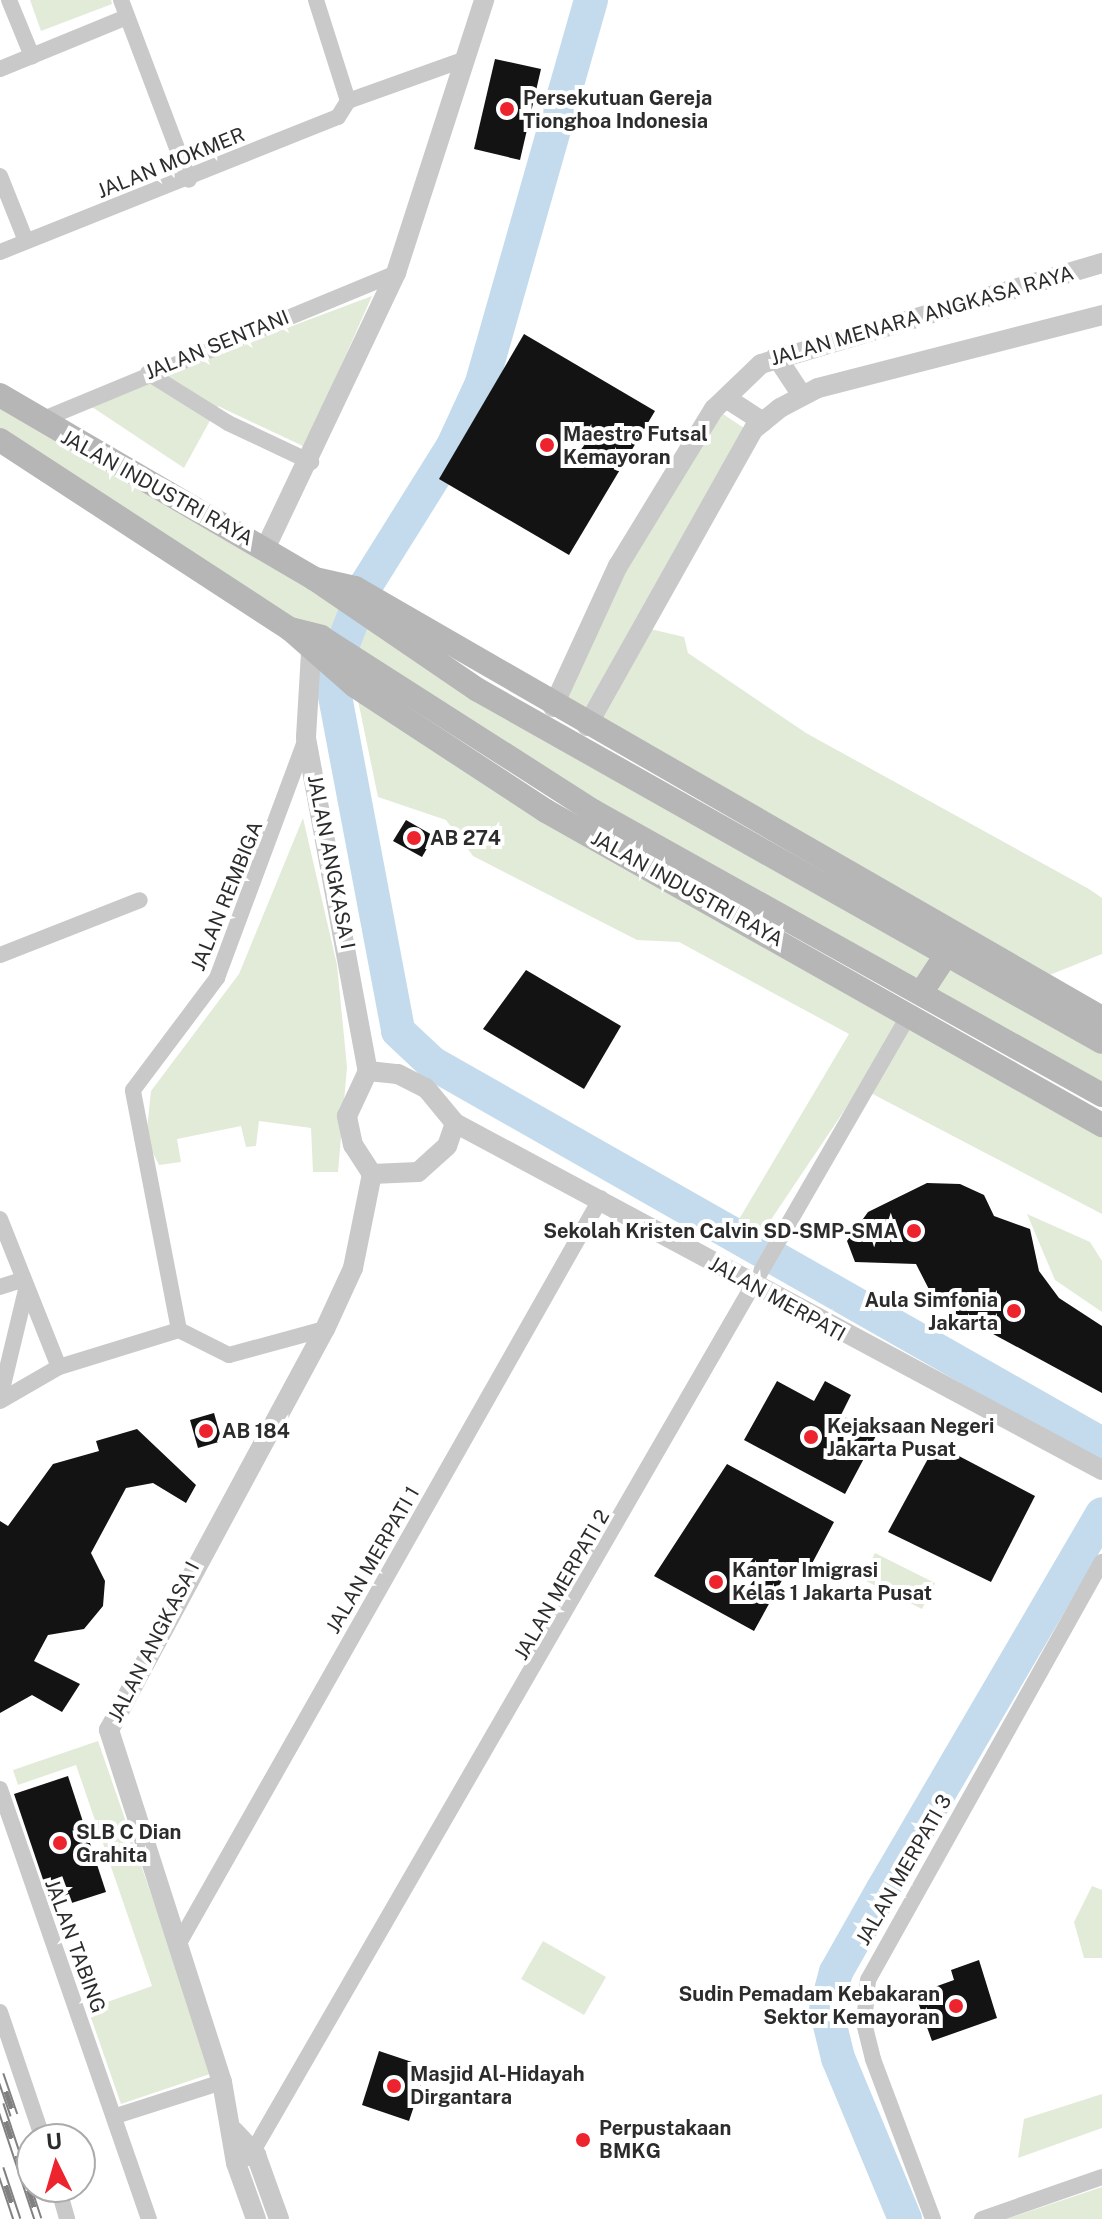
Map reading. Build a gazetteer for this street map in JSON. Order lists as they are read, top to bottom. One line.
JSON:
{"streets":{"main road":["JALAN INDUSTRI RAYA"],"street":["JALAN MOKMER","JALAN MENARA ANGKASA RAYA","JALAN SENTANI","JALAN ANGKASA I","JALAN REMBIGA","JALAN MERPATI","JALAN MERPATI 1","JALAN MERPATI 2","JALAN MERPATI 3","JALAN TABING"]},"crossings":[["JALAN MENARA ANGKASA RAYA","JALAN INDUSTRI RAYA"],["JALAN SENTANI","JALAN INDUSTRI RAYA"],["JALAN INDUSTRI RAYA","JALAN ANGKASA I"],["JALAN INDUSTRI RAYA","JALAN MERPATI 2"],["JALAN ANGKASA I","JALAN REMBIGA"],["JALAN ANGKASA I","JALAN MERPATI"],["JALAN ANGKASA I","JALAN MERPATI 1"],["JALAN ANGKASA I","JALAN MERPATI 2"],["JALAN MERPATI","JALAN MERPATI 1"],["JALAN MERPATI","JALAN MERPATI 2"]],"places":["Persekutuan Gereja Tionghoa Indonesia","Maestro Futsal Kemayoran","AB 274","Sekolah Kristen Calvin SD-SMP-SMA","Aula Simfonia Jakarta","AB 184","Kejaksaan Negeri Jakarta Pusat","Kantor Imigrasi Kelas 1 Jakarta Pusat","SLB C Dian Grahita","Sudin Pemadam Kebakaran Sektor Kemayoran","Masjid Al-Hidayah Dirgantara","Perpustakaan BMKG"],"north":"top"}
